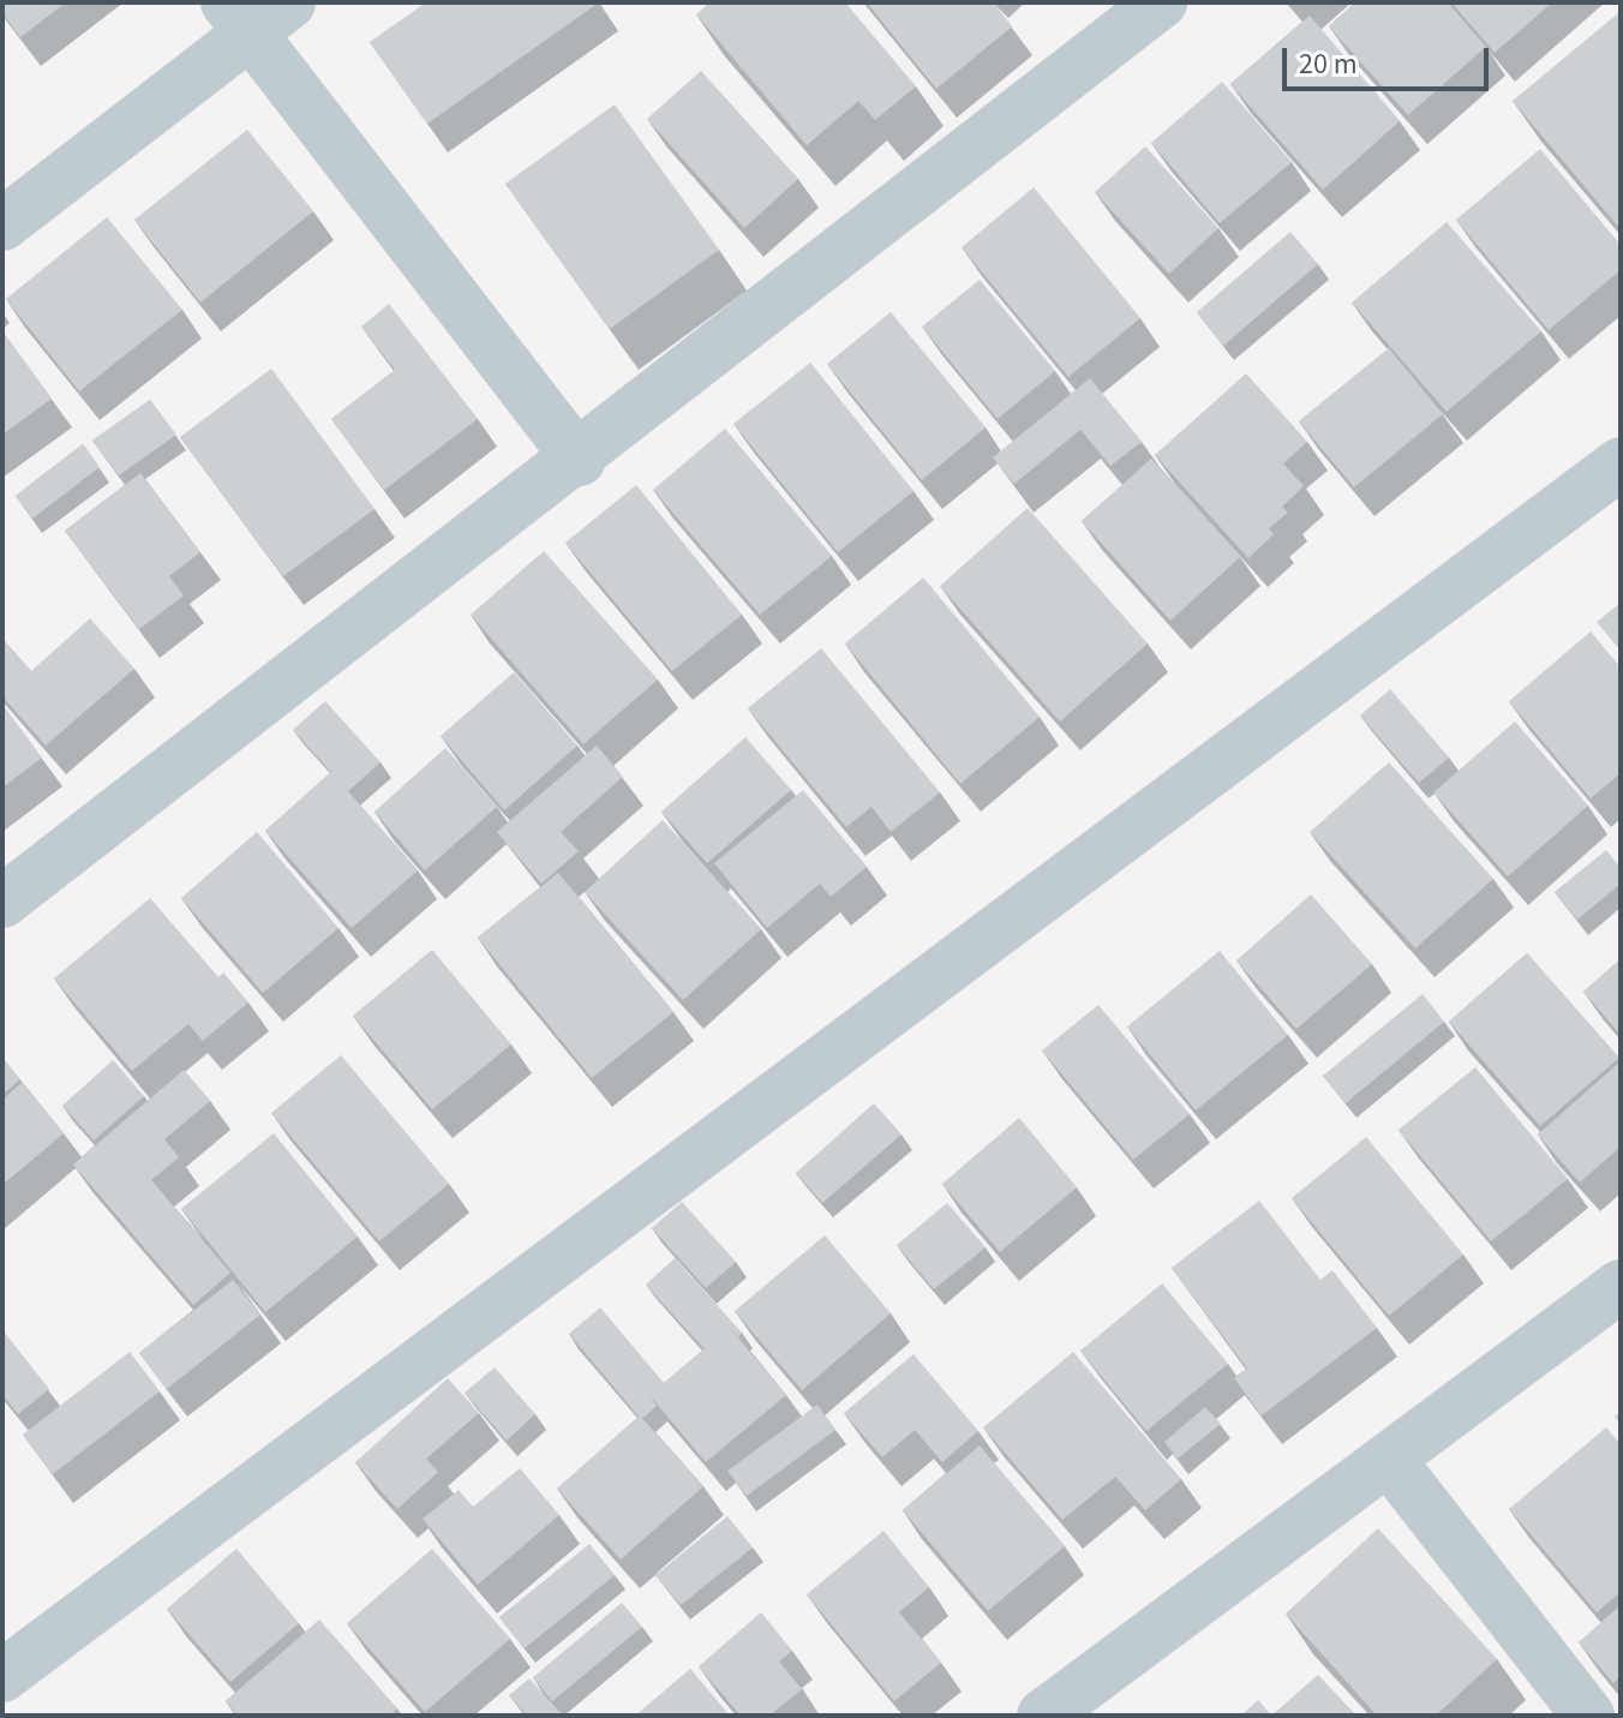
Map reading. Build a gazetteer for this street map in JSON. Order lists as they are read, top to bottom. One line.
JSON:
{"scale_bar":"20 m"}
